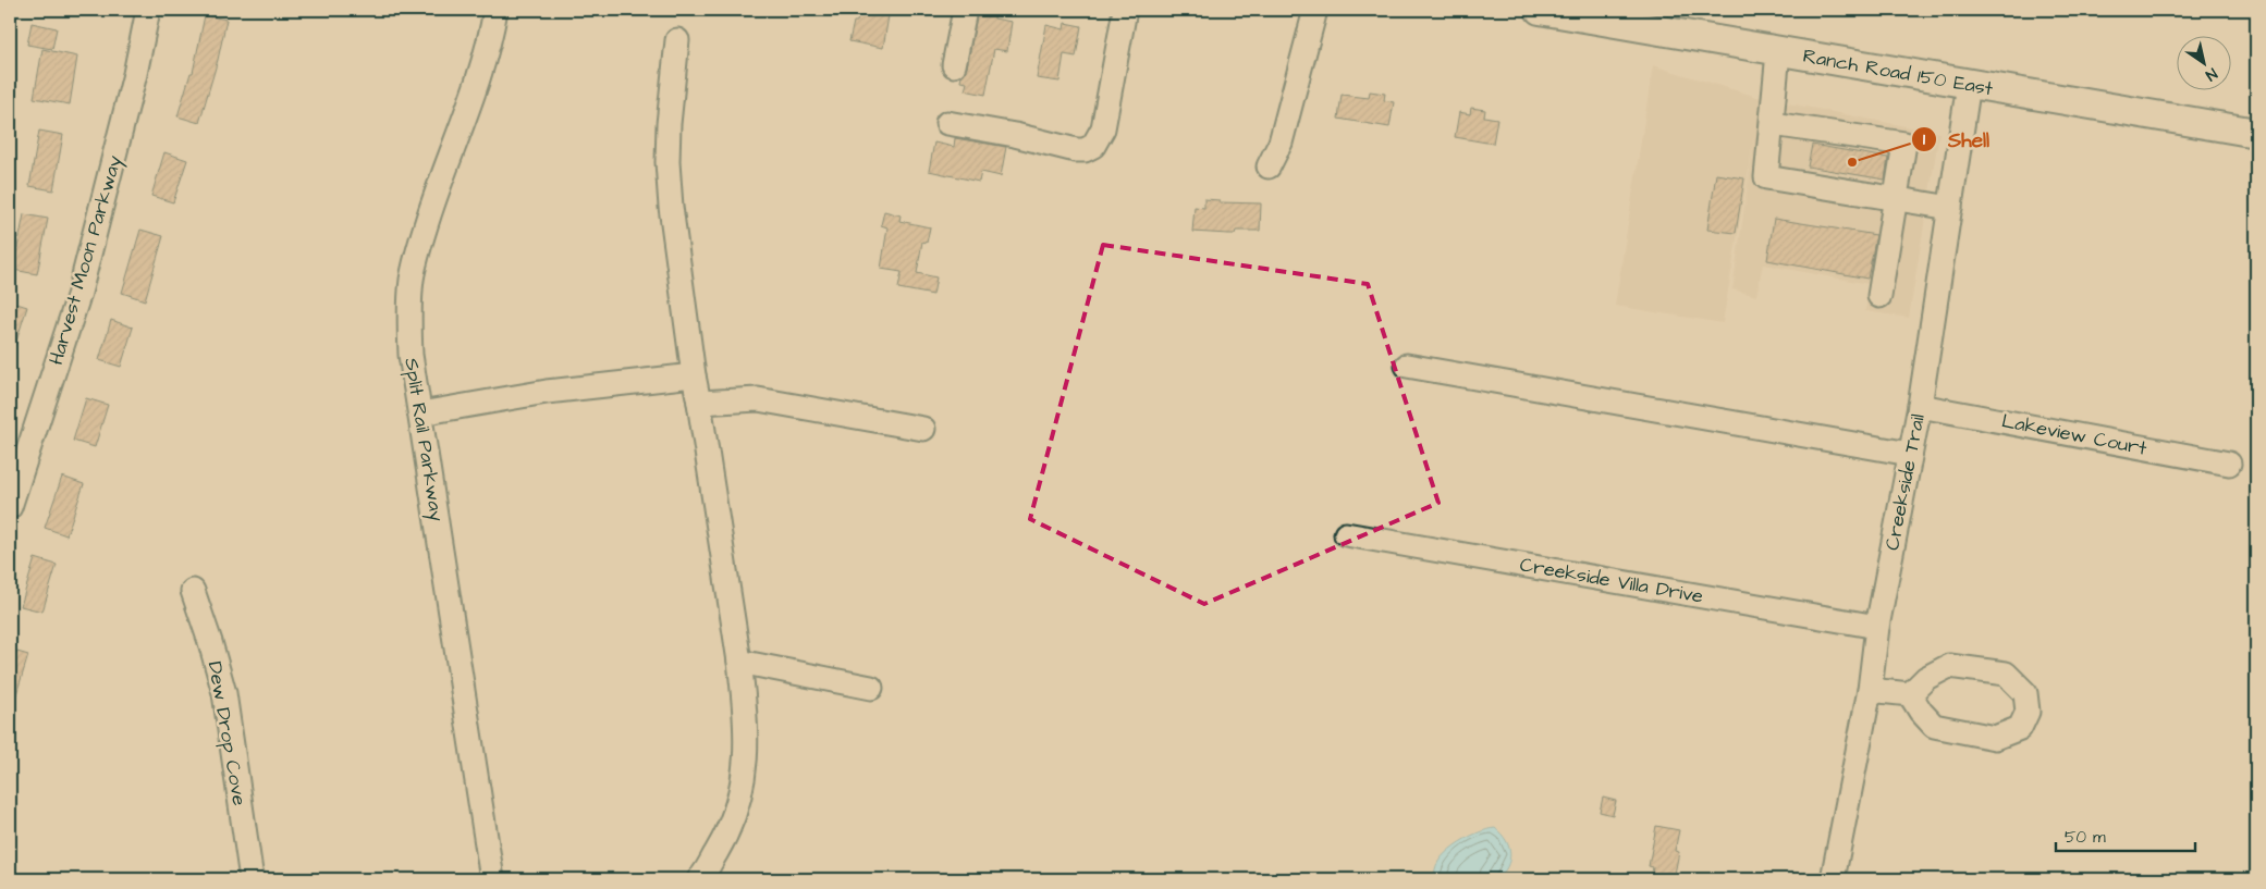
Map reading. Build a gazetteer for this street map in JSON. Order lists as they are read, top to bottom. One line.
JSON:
{"streets":{"main road":["Ranch Road 150 East"],"street":["Harvest Moon Parkway","Lakeview Court","Split Rail Parkway","Creekside Trail","Creekside Villa Drive","Dew Drop Cove"]},"crossings":[["Ranch Road 150 East","Creekside Trail"],["Lakeview Court","Creekside Trail"],["Creekside Trail","Creekside Villa Drive"]],"places":["Shell"],"scale_bar":"50 m","north":"bottom right"}
